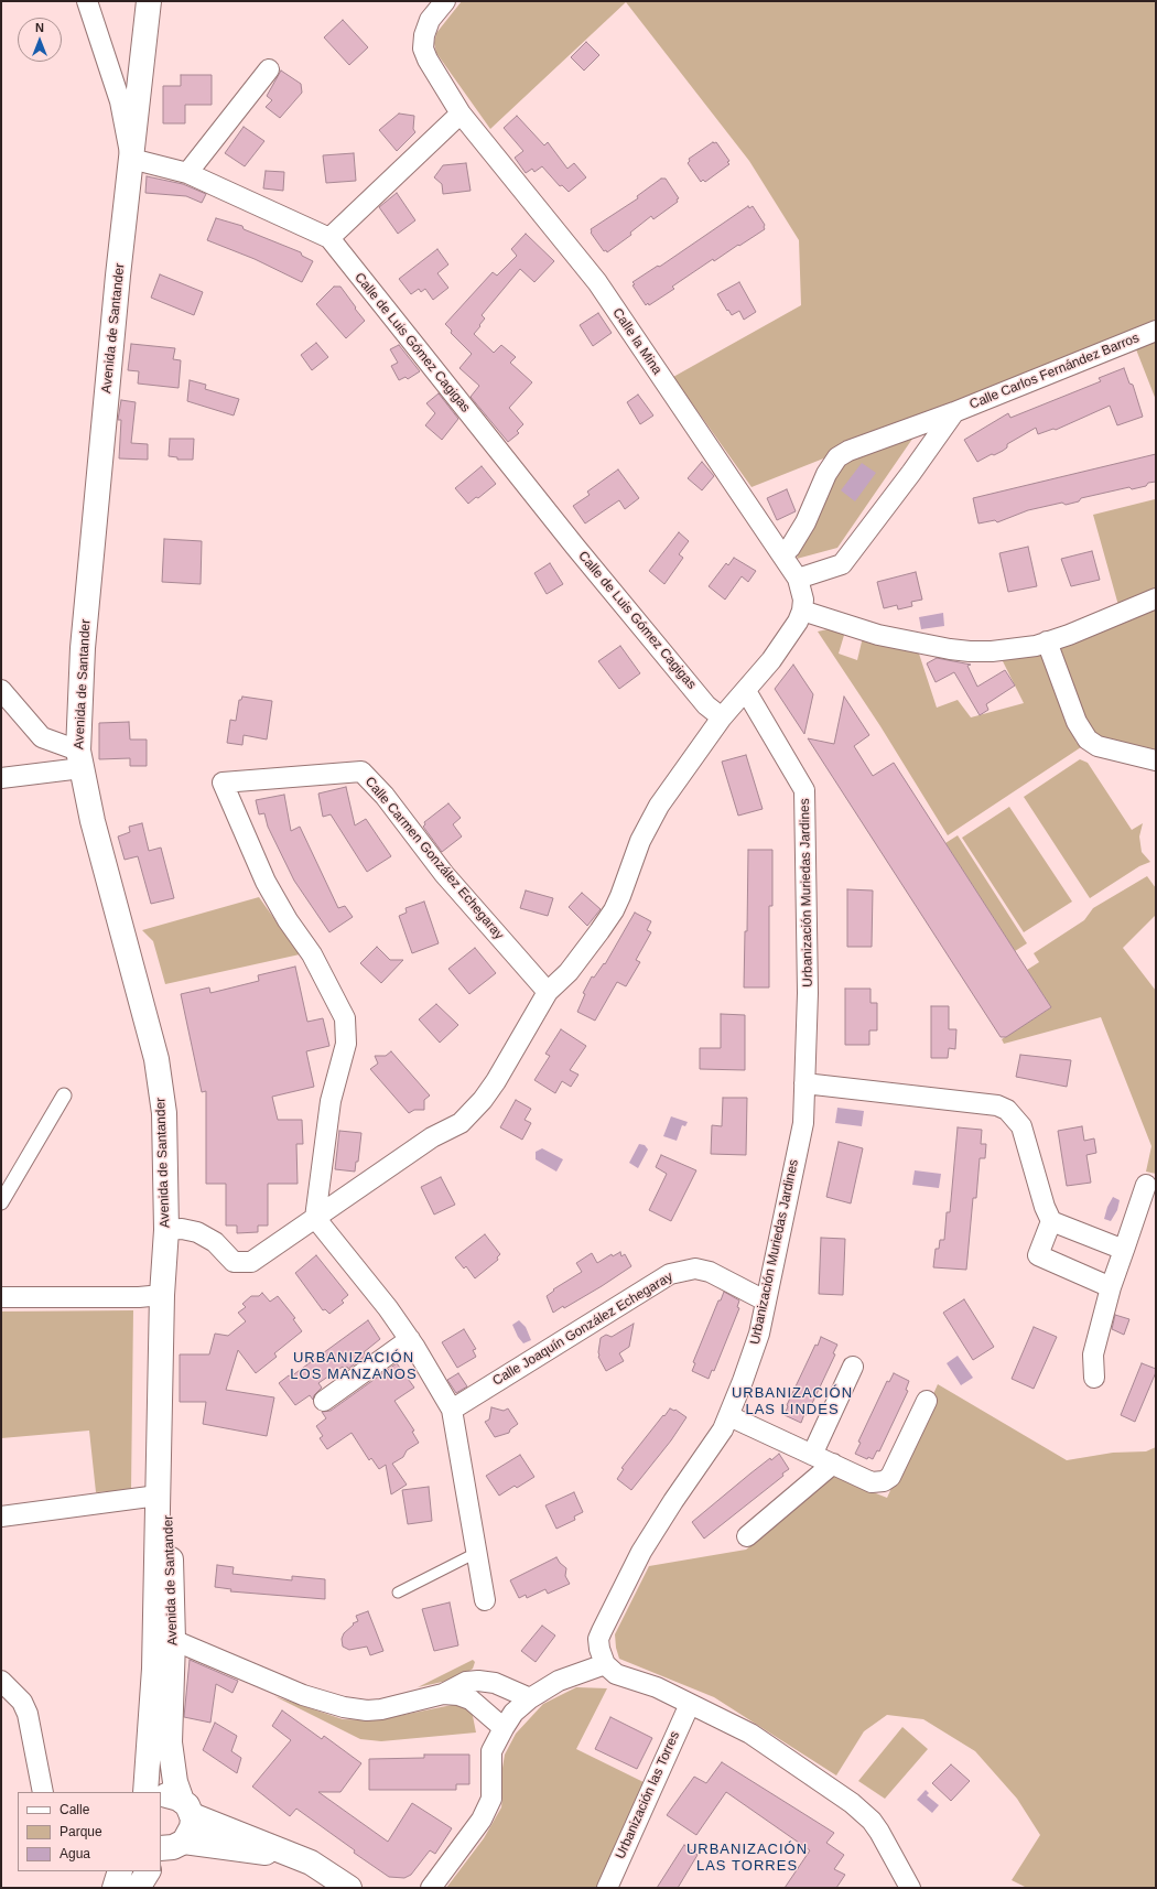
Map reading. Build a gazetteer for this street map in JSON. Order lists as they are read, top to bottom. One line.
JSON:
{"streets":{"main road":["Avenida de Santander"],"street":["Calle la Mina","Calle de Luis Gómez Cagigas","Calle Carlos Fernández Barros","Calle Carmen González Echegaray","Urbanización Muriedas Jardines","Calle Joaquín González Echegaray","Urbanización las Torres"]},"crossings":[["Avenida de Santander","Calle de Luis Gómez Cagigas"],["Calle la Mina","Calle Carlos Fernández Barros"],["Urbanización Muriedas Jardines","Calle Joaquín González Echegaray"]],"districts":["URBANIZACIÓN LOS MANZANOS","URBANIZACIÓN LAS LINDES","URBANIZACIÓN LAS TORRES"],"legend":["Calle","Parque","Agua"],"north":"top"}
